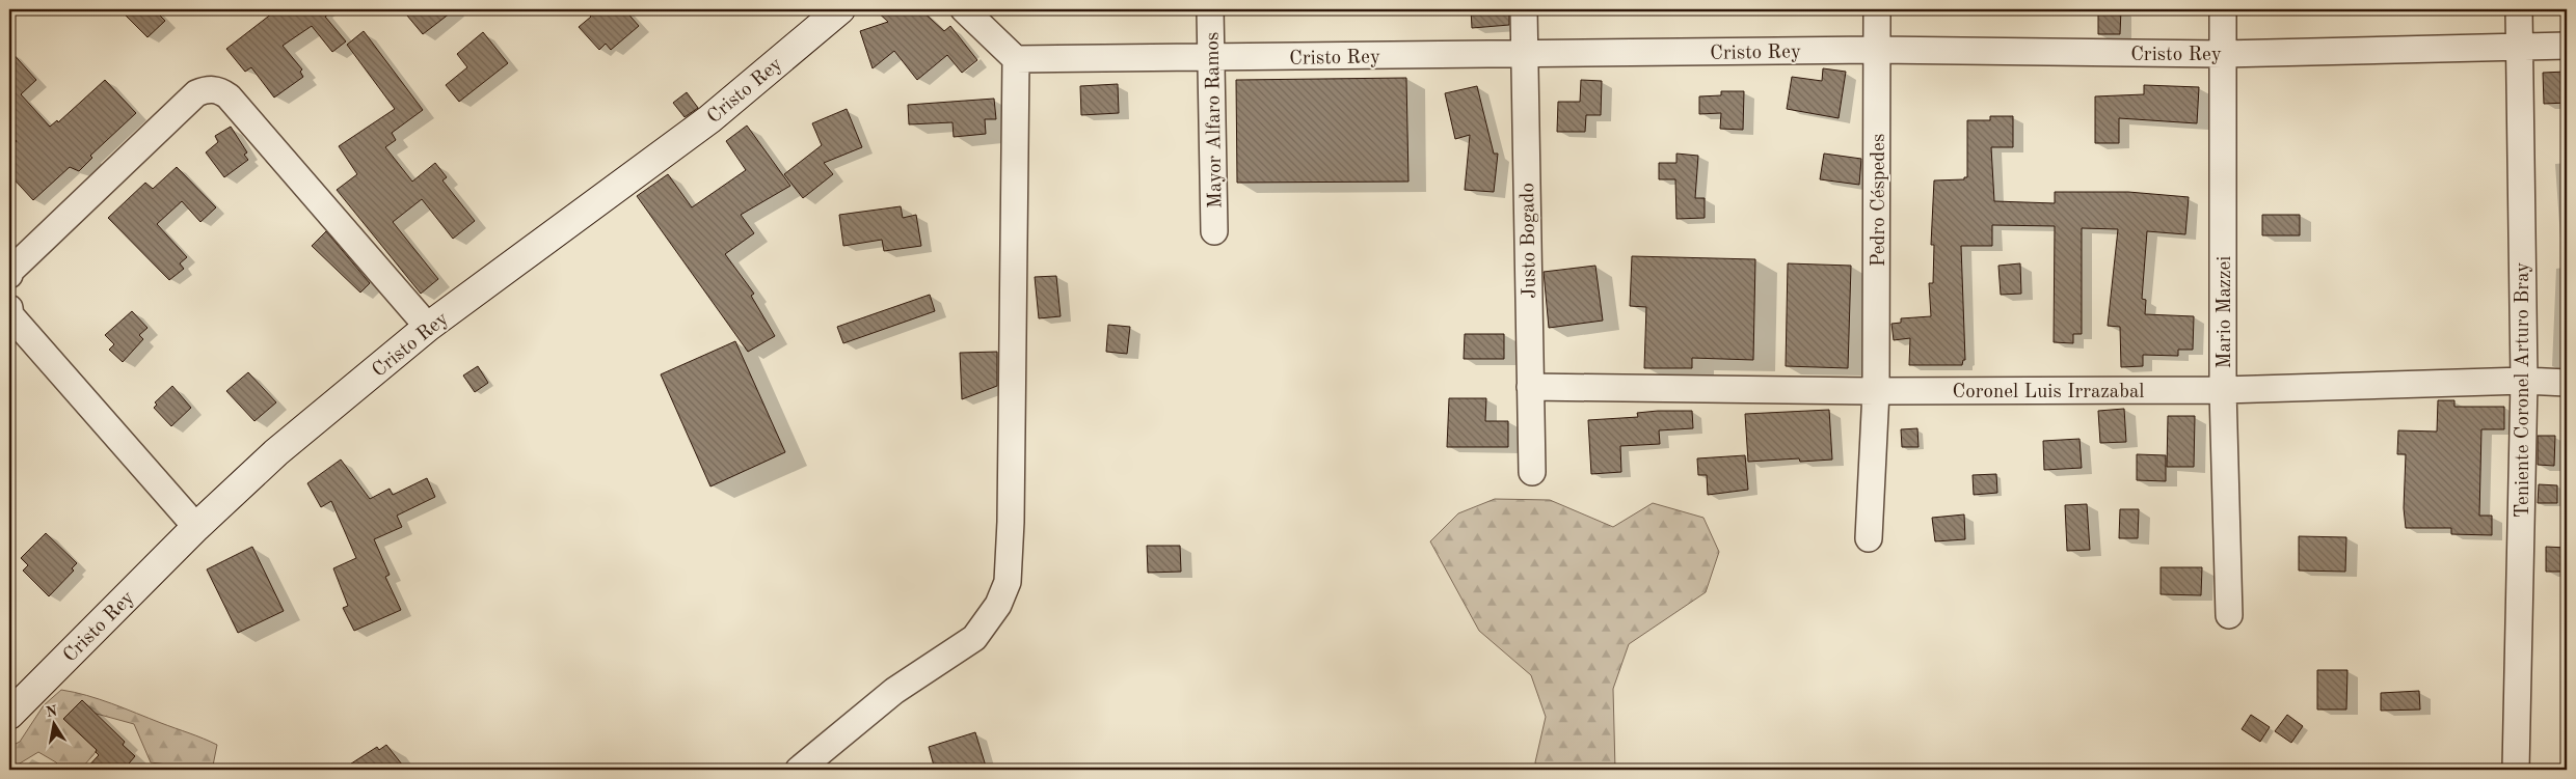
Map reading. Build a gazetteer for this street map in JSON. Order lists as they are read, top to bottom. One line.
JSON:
{"streets":{"street":["Cristo Rey","Mayor Alfaro Ramos","Pedro Céspedes","Justo Bogado","Mario Mazzei","Coronel Luis Irrazabal","Teniente Coronel Arturo Bray"]},"crossings":[["Cristo Rey","Mayor Alfaro Ramos"],["Cristo Rey","Pedro Céspedes"],["Cristo Rey","Justo Bogado"],["Cristo Rey","Mario Mazzei"],["Cristo Rey","Teniente Coronel Arturo Bray"],["Pedro Céspedes","Coronel Luis Irrazabal"],["Justo Bogado","Coronel Luis Irrazabal"],["Mario Mazzei","Coronel Luis Irrazabal"],["Coronel Luis Irrazabal","Teniente Coronel Arturo Bray"]],"north":"top"}
